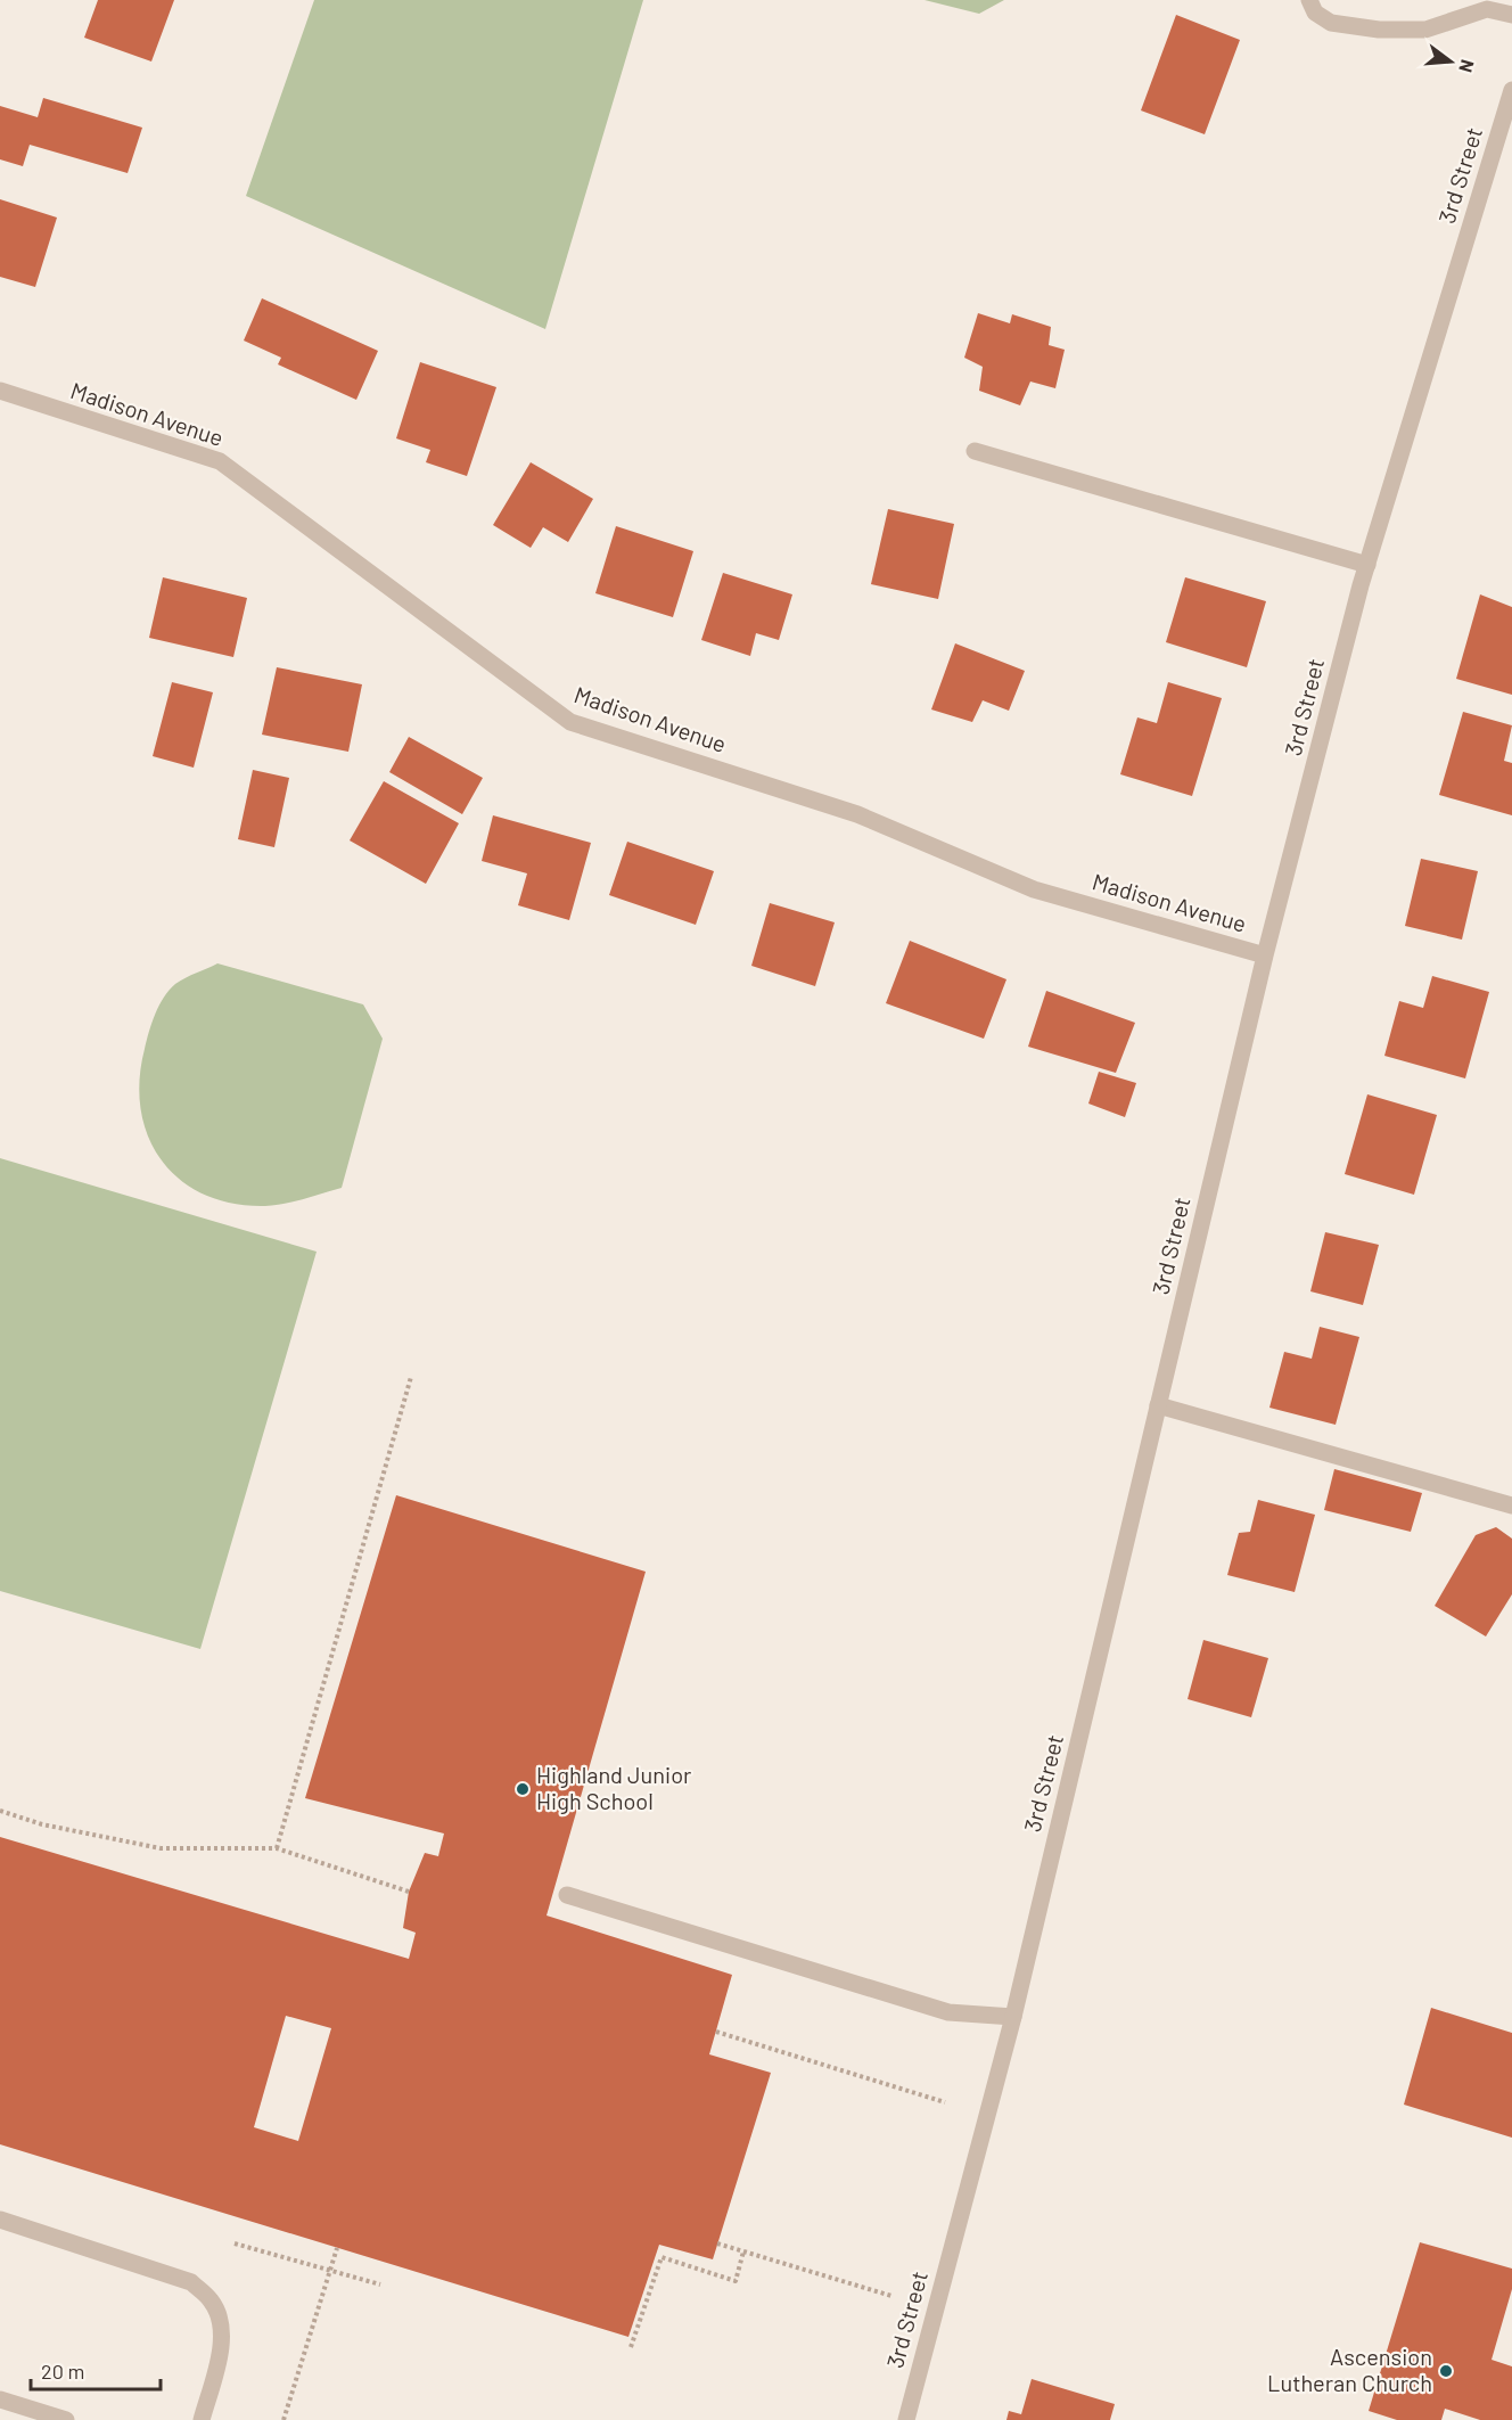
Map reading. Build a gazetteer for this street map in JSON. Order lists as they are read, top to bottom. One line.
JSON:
{"streets":{"street":["3rd Street","Madison Avenue"]},"crossings":[["3rd Street","Madison Avenue"]],"places":["Highland Junior High School","Ascension Lutheran Church"],"scale_bar":"20 m","north":"right"}
